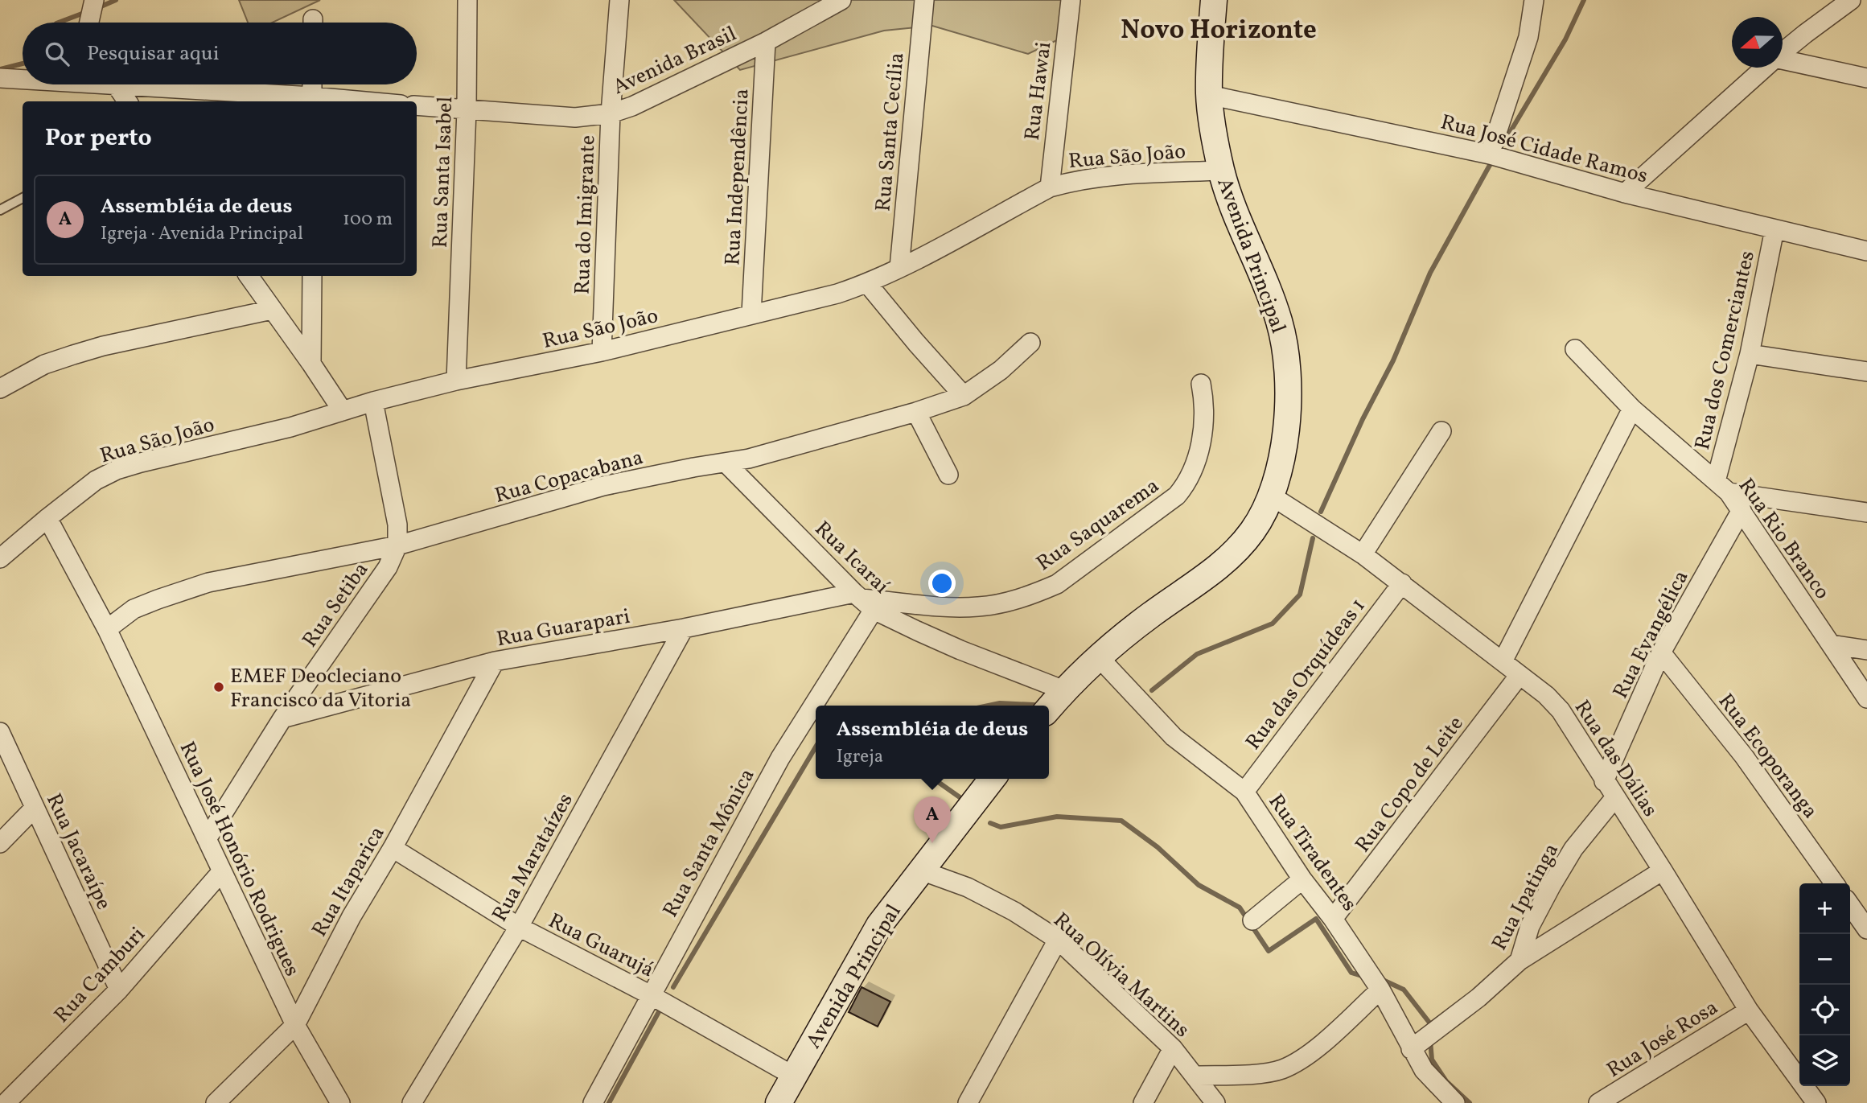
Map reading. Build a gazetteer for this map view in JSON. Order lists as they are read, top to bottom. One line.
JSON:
{"streets":{"street":["Avenida Brasil","Rua Hawai","Rua Santa Cecília","Rua José Cidade Ramos","Rua São João","Rua Santa Isabel","Rua Independência","Rua do Imigrante","Avenida Principal","Rua dos Comerciantes","Rua Copacabana","Rua Saquarema","Rua Rio Branco","Rua Icaraí","Rua Setiba","Rua Guarapari","Rua Evangélica","Rua das Orquídeas 1","Rua Ecoporanga","Rua das Dálias","Rua Copo de Leite","Rua Santa Mônica","Rua Jacaraípe","Rua Tiradentes","Rua Marataízes","Rua José Honório Rodrigues","Rua Itaparica","Rua Ipatinga","Rua Guarujá","Rua Camburi","Rua Olívia Martins","Rua José Rosa"]},"crossings":[["Avenida Brasil","Rua Santa Isabel"],["Avenida Brasil","Rua Independência"],["Avenida Brasil","Rua do Imigrante"],["Rua Hawai","Rua São João"],["Rua Santa Cecília","Rua São João"],["Rua José Cidade Ramos","Avenida Principal"],["Rua José Cidade Ramos","Rua dos Comerciantes"],["Rua São João","Rua Santa Isabel"],["Rua São João","Rua Independência"],["Rua São João","Rua do Imigrante"],["Rua São João","Avenida Principal"],["Rua São João","Rua Setiba"],["Rua São João","Rua José Honório Rodrigues"],["Avenida Principal","Rua Icaraí"],["Avenida Principal","Rua das Dálias"],["Avenida Principal","Rua Tiradentes"],["Avenida Principal","Rua Guarujá"],["Avenida Principal","Rua Olívia Martins"],["Rua dos Comerciantes","Rua Rio Branco"],["Rua Copacabana","Rua Icaraí"],["Rua Copacabana","Rua Setiba"],["Rua Copacabana","Rua José Honório Rodrigues"],["Rua Saquarema","Rua Icaraí"],["Rua Saquarema","Rua Guarapari"],["Rua Saquarema","Rua Santa Mônica"],["Rua Rio Branco","Rua Evangélica"],["Rua Icaraí","Rua Guarapari"],["Rua Icaraí","Rua Santa Mônica"],["Rua Setiba","Rua Guarapari"],["Rua Setiba","Rua José Honório Rodrigues"],["Rua Guarapari","Rua Santa Mônica"],["Rua Guarapari","Rua Marataízes"],["Rua Guarapari","Rua Itaparica"],["Rua Evangélica","Rua Ecoporanga"],["Rua Evangélica","Rua das Dálias"],["Rua das Orquídeas 1","Rua das Dálias"],["Rua das Orquídeas 1","Rua Tiradentes"],["Rua das Dálias","Rua Copo de Leite"],["Rua das Dálias","Rua Ipatinga"],["Rua das Dálias","Rua José Rosa"],["Rua Copo de Leite","Rua Tiradentes"],["Rua Santa Mônica","Rua Guarujá"],["Rua Jacaraípe","Rua Camburi"],["Rua Tiradentes","Rua Ipatinga"],["Rua Marataízes","Rua Guarujá"],["Rua José Honório Rodrigues","Rua Itaparica"],["Rua José Honório Rodrigues","Rua Camburi"],["Rua Itaparica","Rua Guarujá"]],"districts":["Novo Horizonte"],"places":["EMEF Deocleciano Francisco da Vitoria"],"north":"left","page":{"search":"Pesquisar aqui","heading":"Por perto","list":[{"mark":"A","name":"Assembléia de deus","note":"Igreja · Avenida Principal","value":"100 m"}],"popup":["Assembléia de deus","Igreja"],"pins":"A","map_buttons":["+","−"]}}
